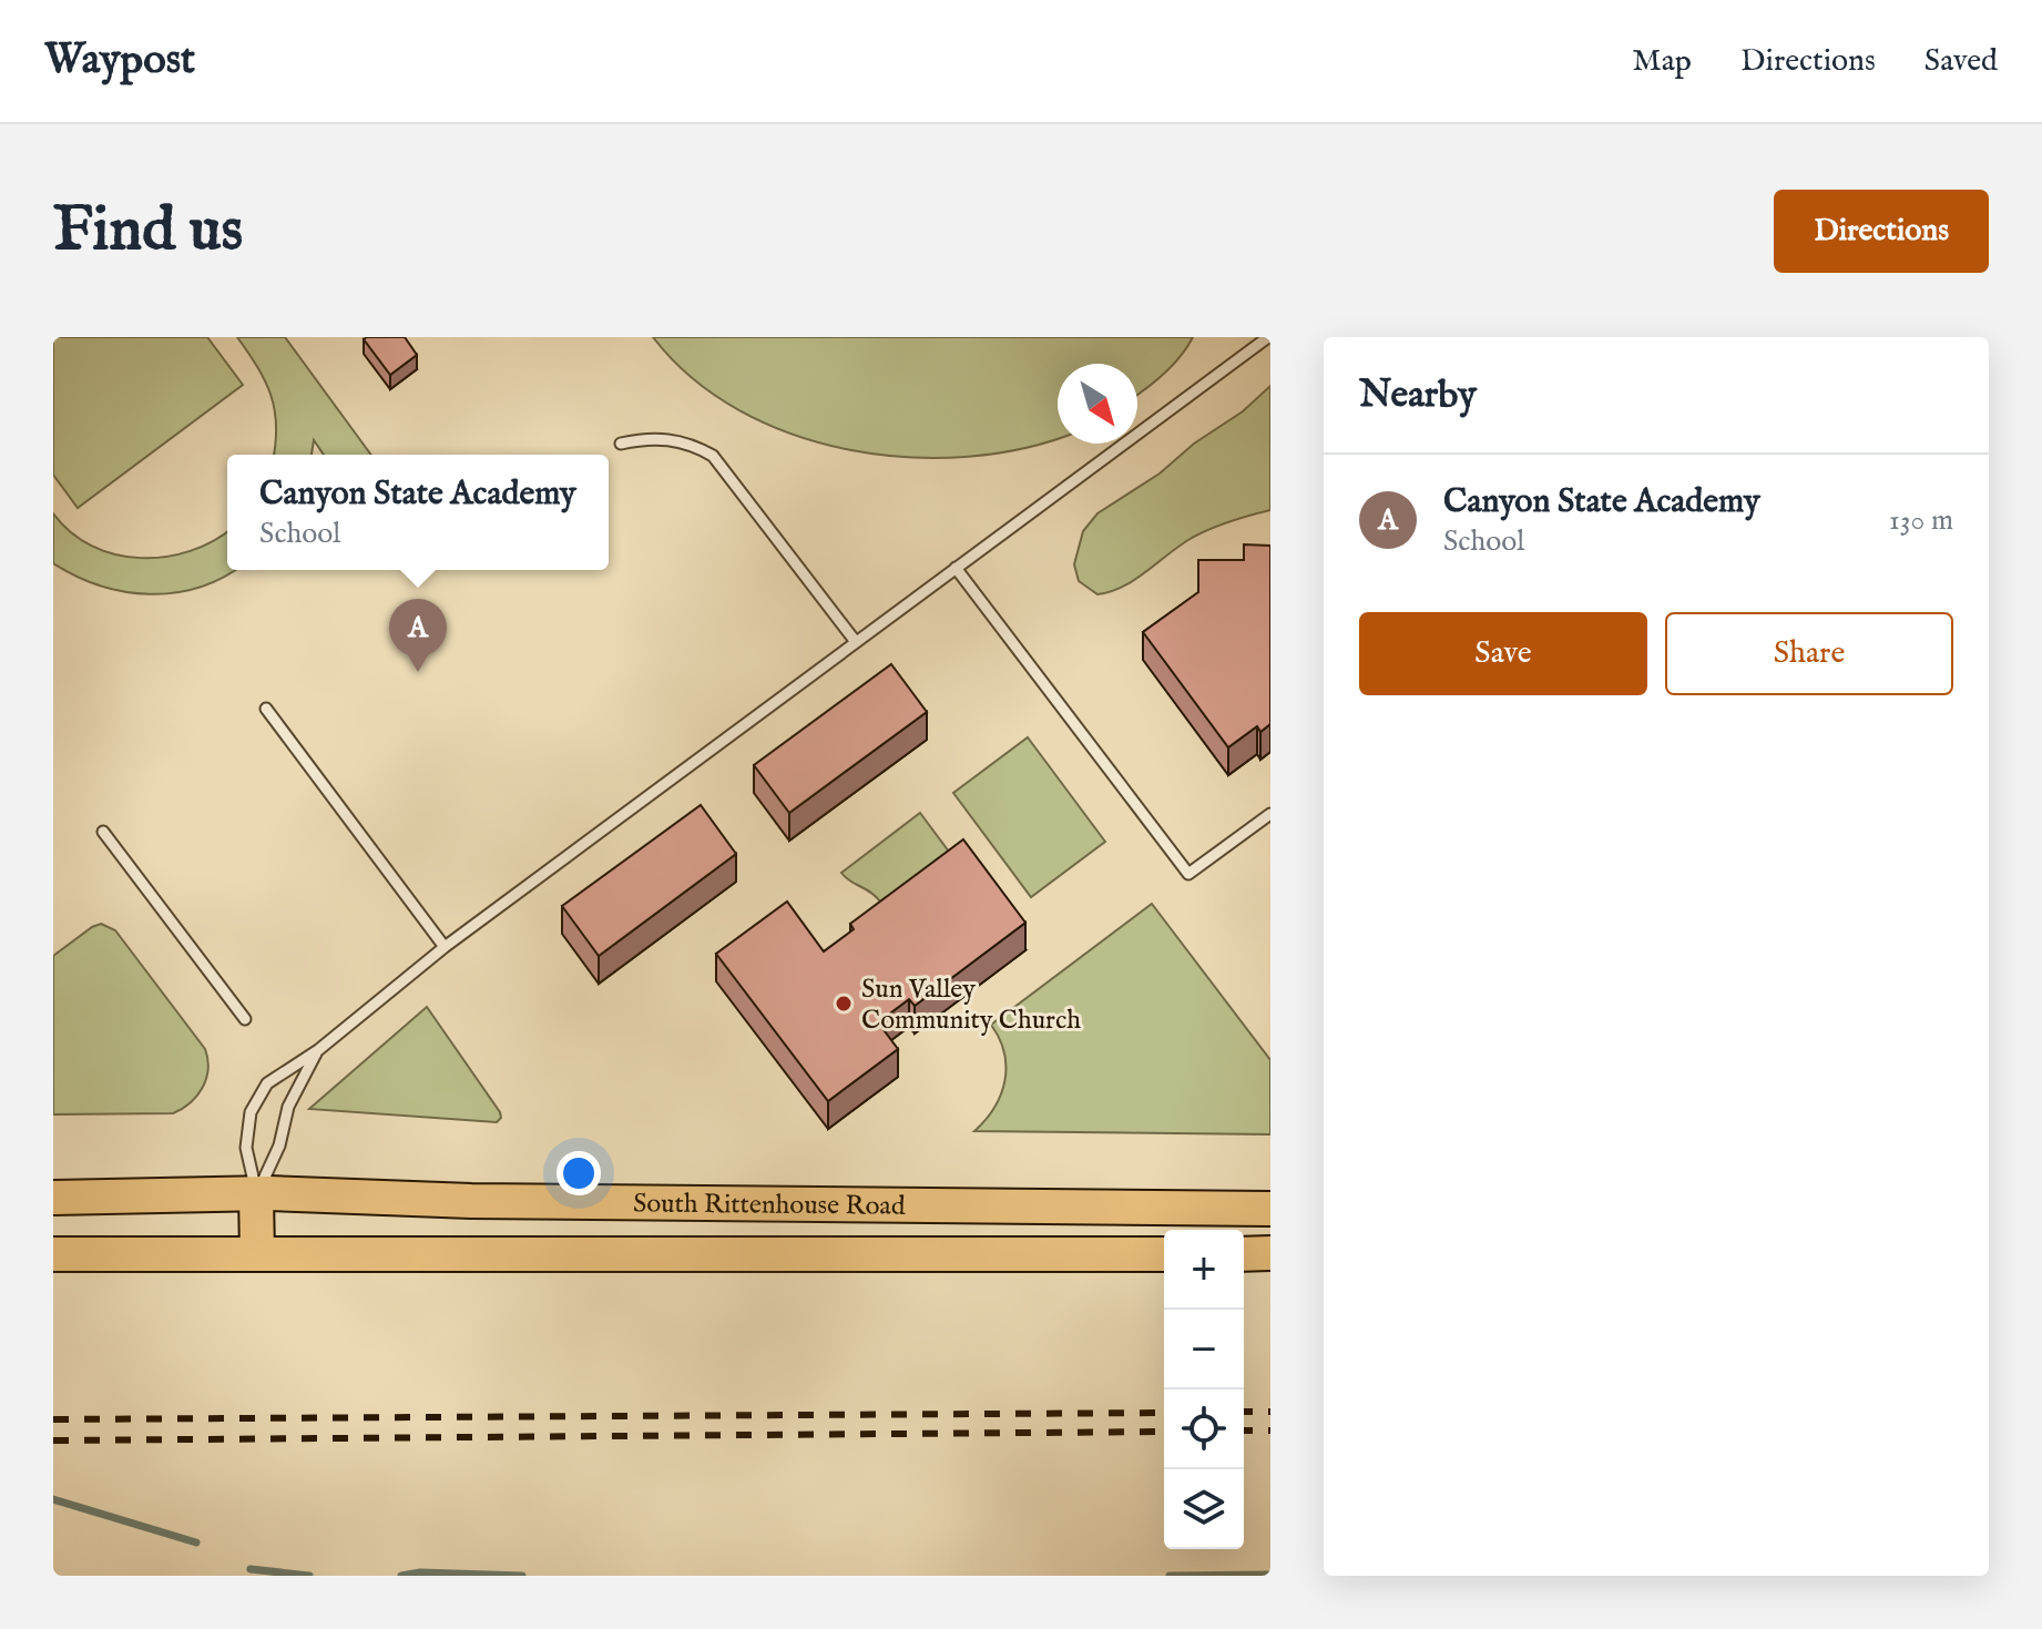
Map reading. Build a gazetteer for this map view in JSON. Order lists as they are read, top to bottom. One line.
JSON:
{"streets":{"main road":["South Rittenhouse Road"]},"places":["Sun Valley Community Church"],"north":"bottom right","page":{"header":"Waypost","nav":["Map","Directions","Saved"],"buttons":["Directions",["Save","Share"]],"title":"Find us","heading":"Nearby","list":[{"mark":"A","name":"Canyon State Academy","note":"School","value":"130 m"}],"popup":["Canyon State Academy","School"],"pins":"A","map_buttons":["+","−"]}}
